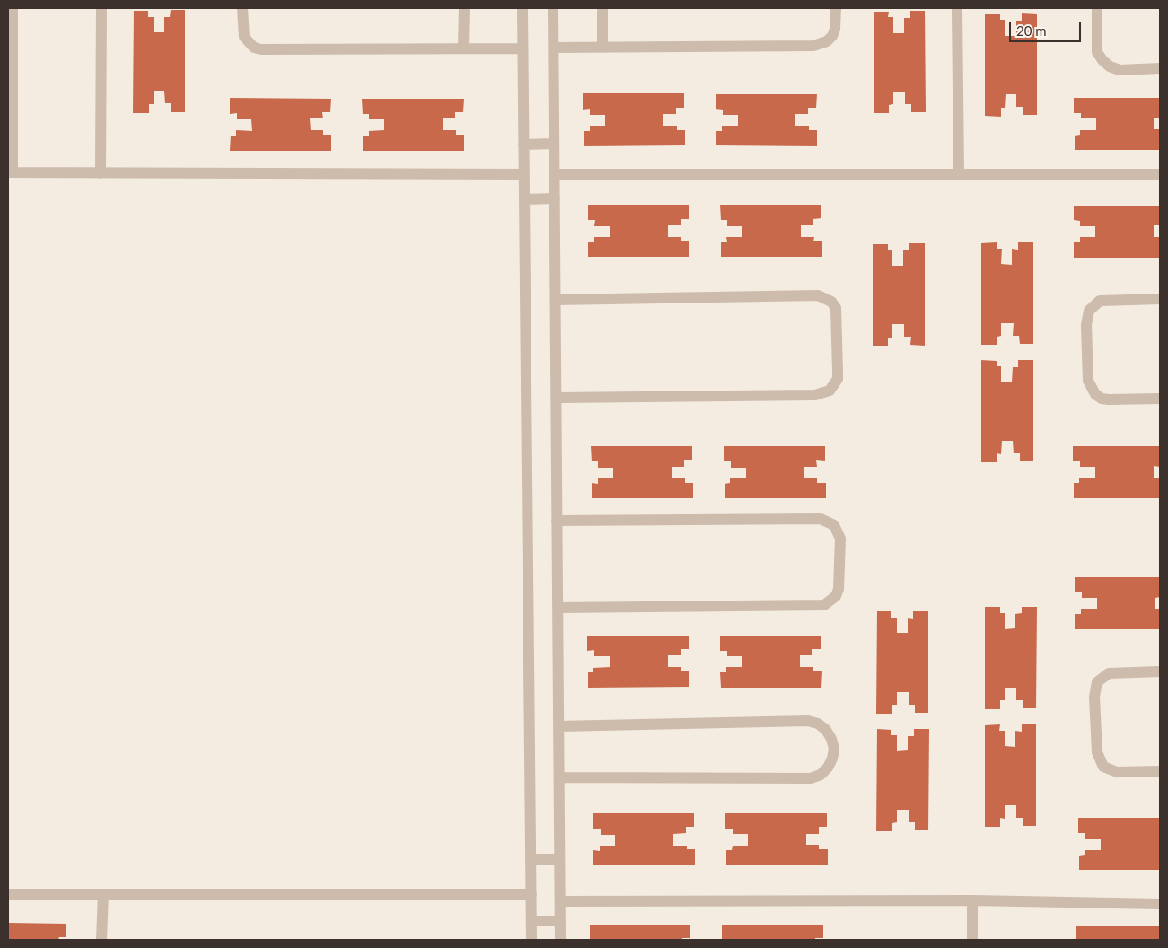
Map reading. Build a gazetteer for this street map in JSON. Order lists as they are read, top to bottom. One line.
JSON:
{"scale_bar":"20 m"}
